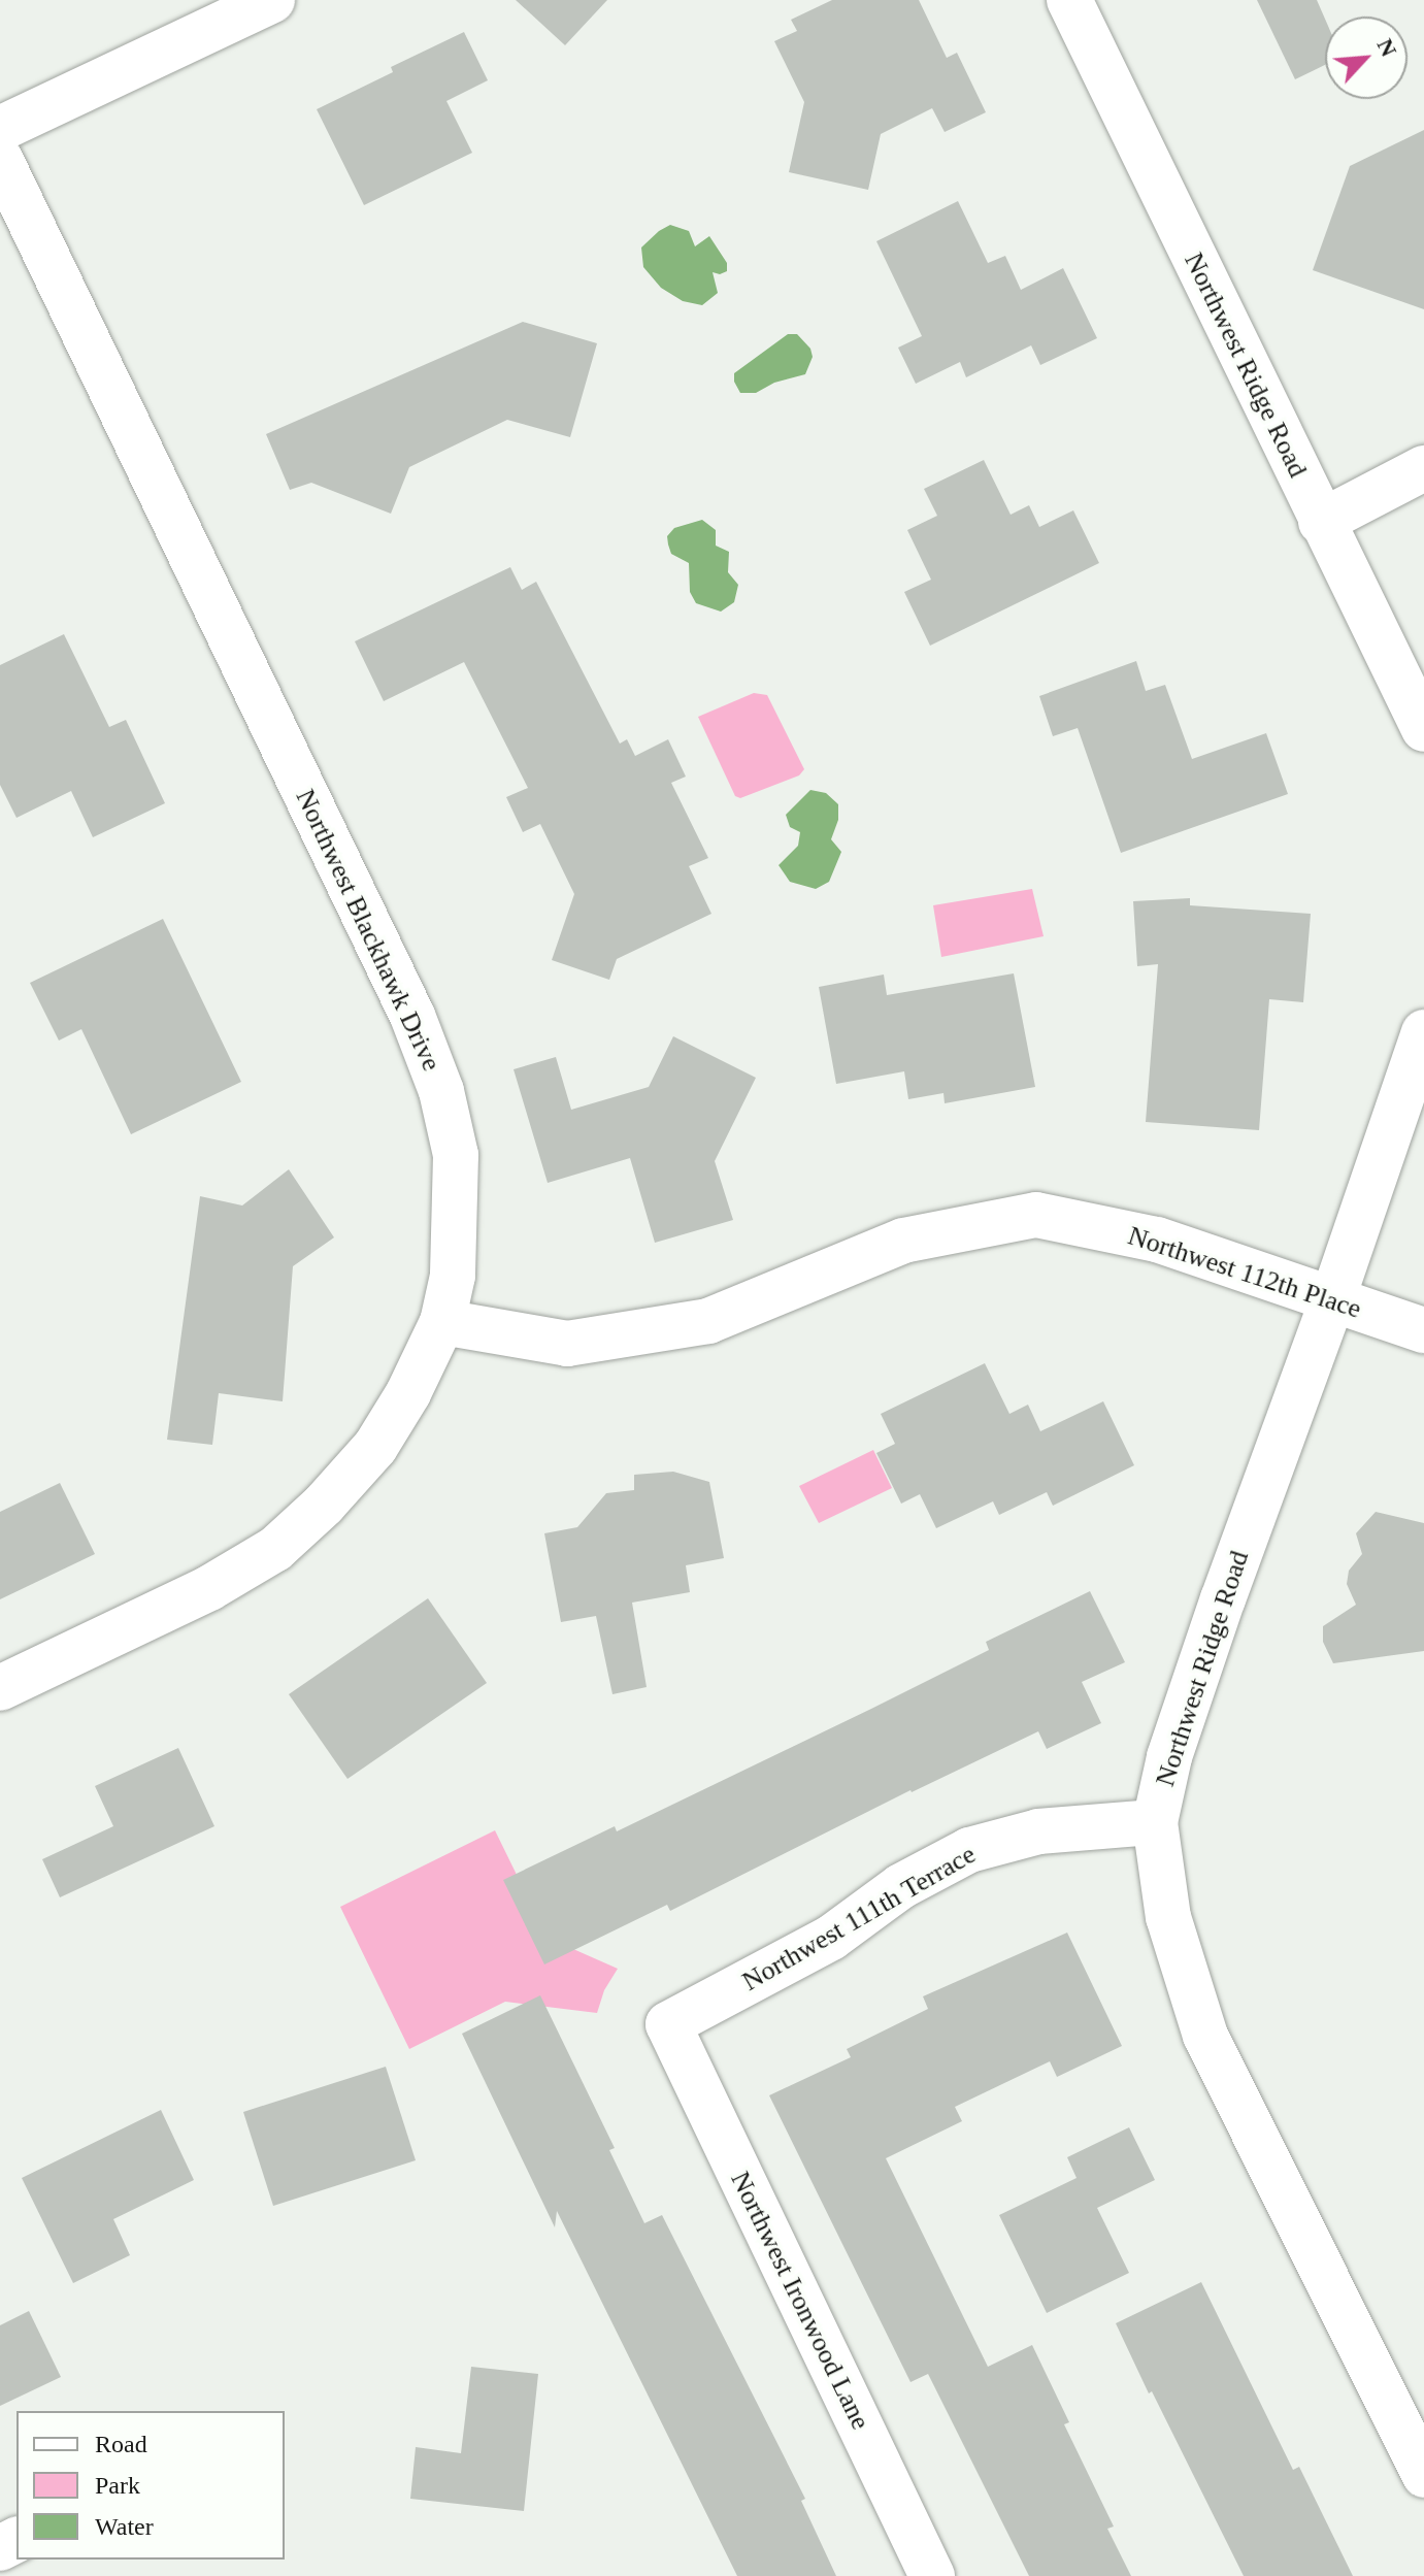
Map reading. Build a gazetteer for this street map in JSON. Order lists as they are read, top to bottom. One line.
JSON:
{"streets":{"street":["Northwest Ridge Road","Northwest Blackhawk Drive","Northwest 112th Place","Northwest 111th Terrace","Northwest Ironwood Lane"]},"crossings":[["Northwest Ridge Road","Northwest 112th Place"],["Northwest Ridge Road","Northwest 111th Terrace"],["Northwest Blackhawk Drive","Northwest 112th Place"],["Northwest 111th Terrace","Northwest Ironwood Lane"]],"legend":["Road","Park","Water"],"north":"top right"}
